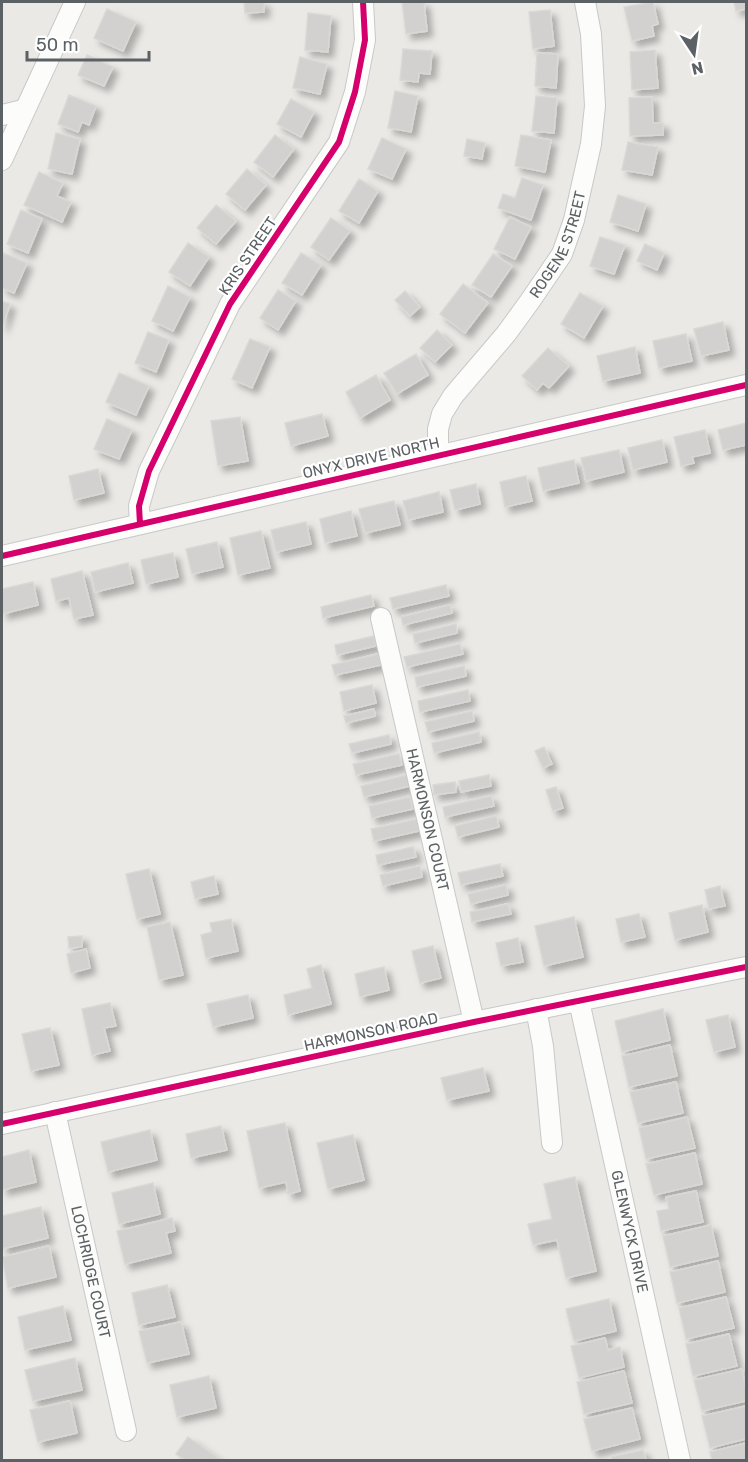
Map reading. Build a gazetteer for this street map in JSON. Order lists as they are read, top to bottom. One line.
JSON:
{"streets":{"street":["ROGENE STREET","KRIS STREET","ONYX DRIVE NORTH","HARMONSON COURT","HARMONSON ROAD","GLENWYCK DRIVE","LOCHRIDGE COURT"]},"crossings":[["ROGENE STREET","ONYX DRIVE NORTH"],["KRIS STREET","ONYX DRIVE NORTH"],["HARMONSON COURT","HARMONSON ROAD"],["HARMONSON ROAD","GLENWYCK DRIVE"],["HARMONSON ROAD","LOCHRIDGE COURT"]],"scale_bar":"50 m","north":"bottom"}
